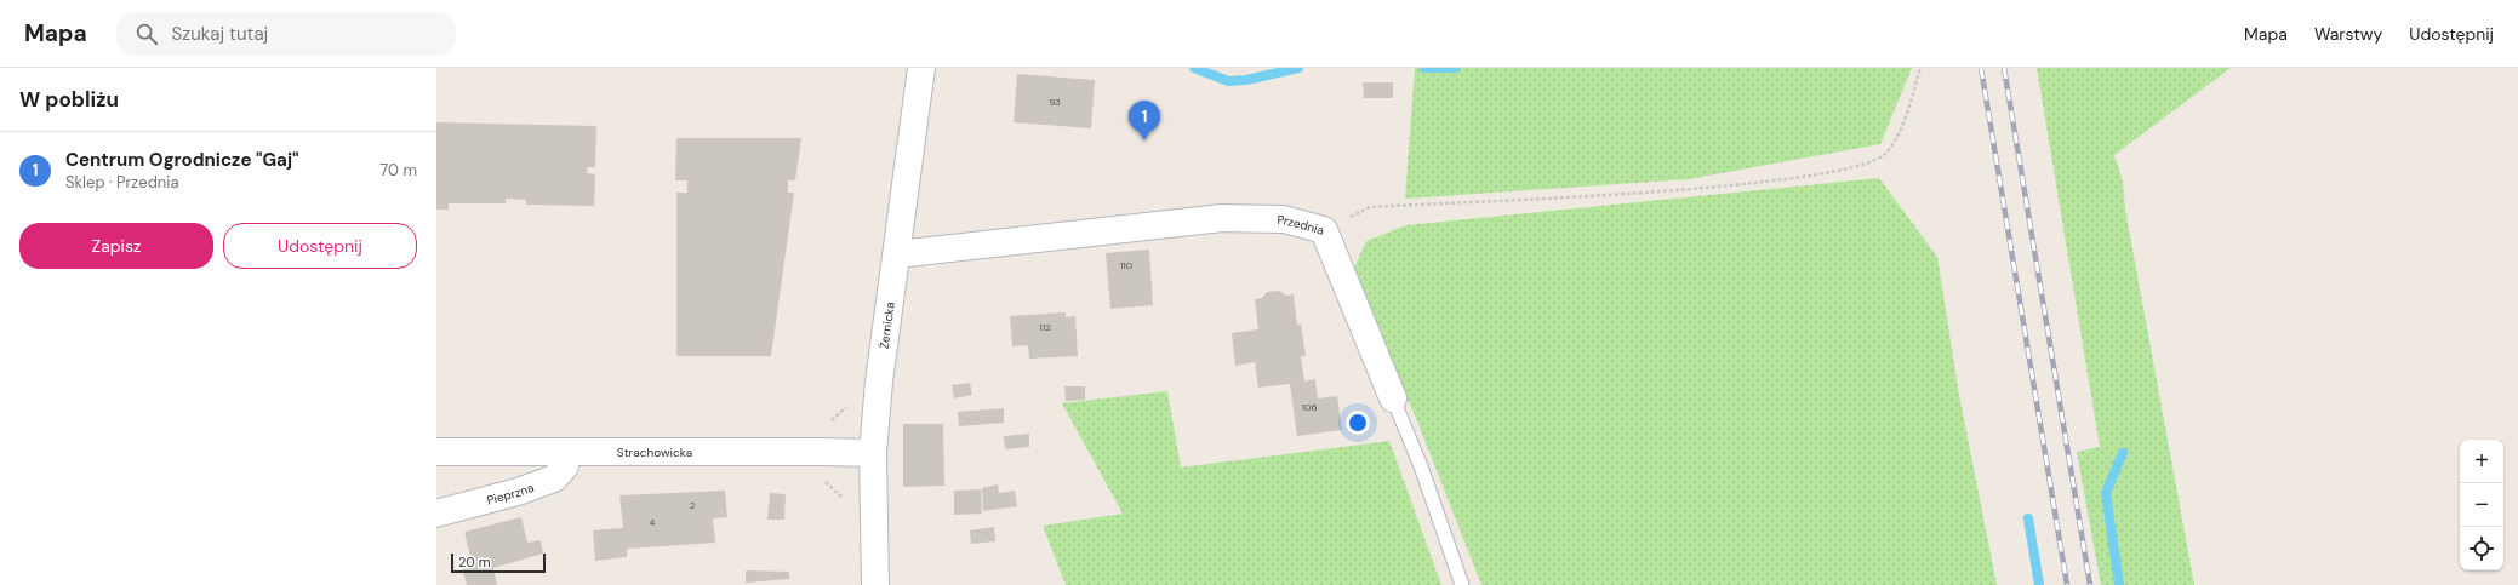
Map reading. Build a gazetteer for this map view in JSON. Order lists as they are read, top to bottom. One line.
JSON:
{"streets":{"street":["Przednia","Żernicka","Strachowicka","Pieprzna"]},"crossings":[["Przednia","Żernicka"],["Żernicka","Strachowicka"],["Strachowicka","Pieprzna"]],"house_numbers":["93","110","112","106","2","4"],"scale_bar":"20 m","page":{"header":"Mapa","search":"Szukaj tutaj","nav":["Mapa","Warstwy","Udostępnij"],"heading":"W pobliżu","pins":"1","list":[{"mark":"1","name":"Centrum Ogrodnicze \"Gaj\"","note":"Sklep · Przednia","value":"70 m"}],"buttons":["Zapisz","Udostępnij"],"map_buttons":["+","−"],"scale":"20 m"}}
